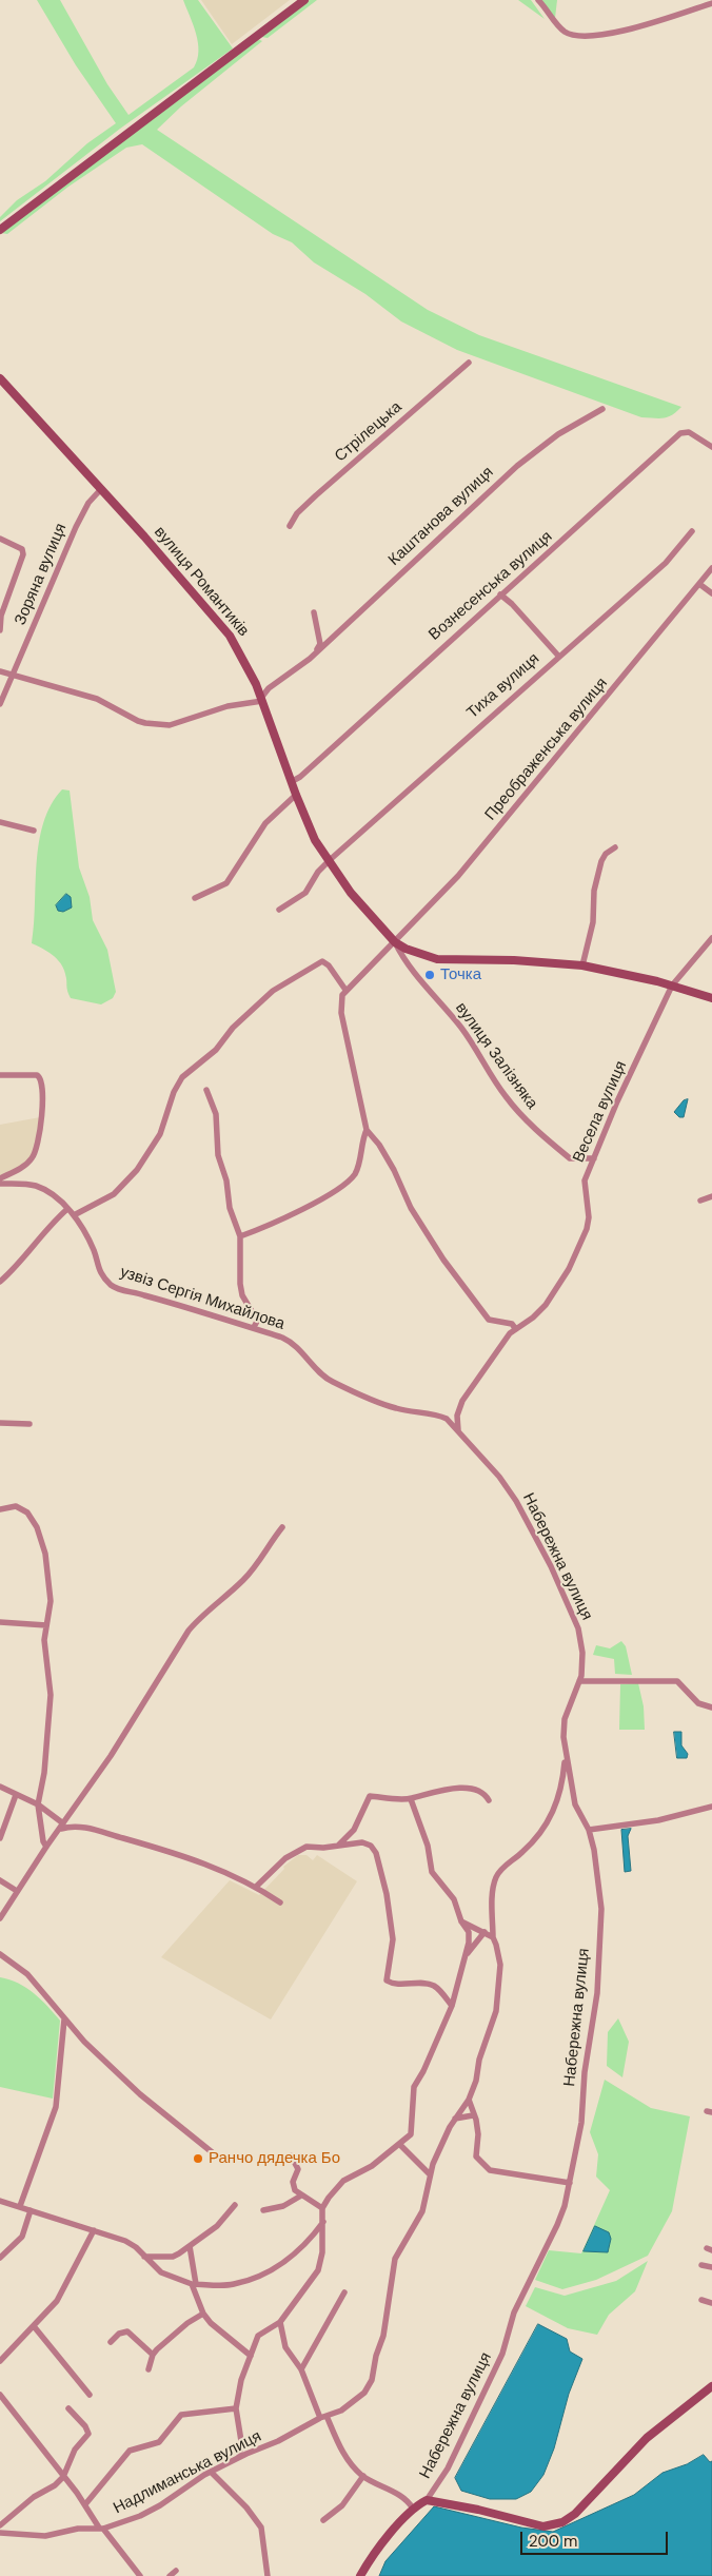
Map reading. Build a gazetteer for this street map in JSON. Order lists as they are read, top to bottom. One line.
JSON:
{"streets":{"street":["Стрілецька","Каштанова вулиця","Зоряна вулиця","вулиця Романтиків","Вознесенська вулиця","Тиха вулиця","Преображенська вулиця","вулиця Залізняка","Весела вулиця","узвіз Сергія Михайлова","Набережна вулиця","Надлиманська вулиця"]},"crossings":[["Каштанова вулиця","вулиця Романтиків"],["Зоряна вулиця","вулиця Романтиків"],["вулиця Романтиків","Вознесенська вулиця"],["вулиця Романтиків","Тиха вулиця"],["вулиця Романтиків","Преображенська вулиця"],["вулиця Романтиків","вулиця Залізняка"],["Преображенська вулиця","вулиця Залізняка"],["вулиця Залізняка","Весела вулиця"],["узвіз Сергія Михайлова","Набережна вулиця"],["Набережна вулиця","Надлиманська вулиця"]],"places":["Точка","Ранчо дядечка Бо"],"scale_bar":"200 m"}
